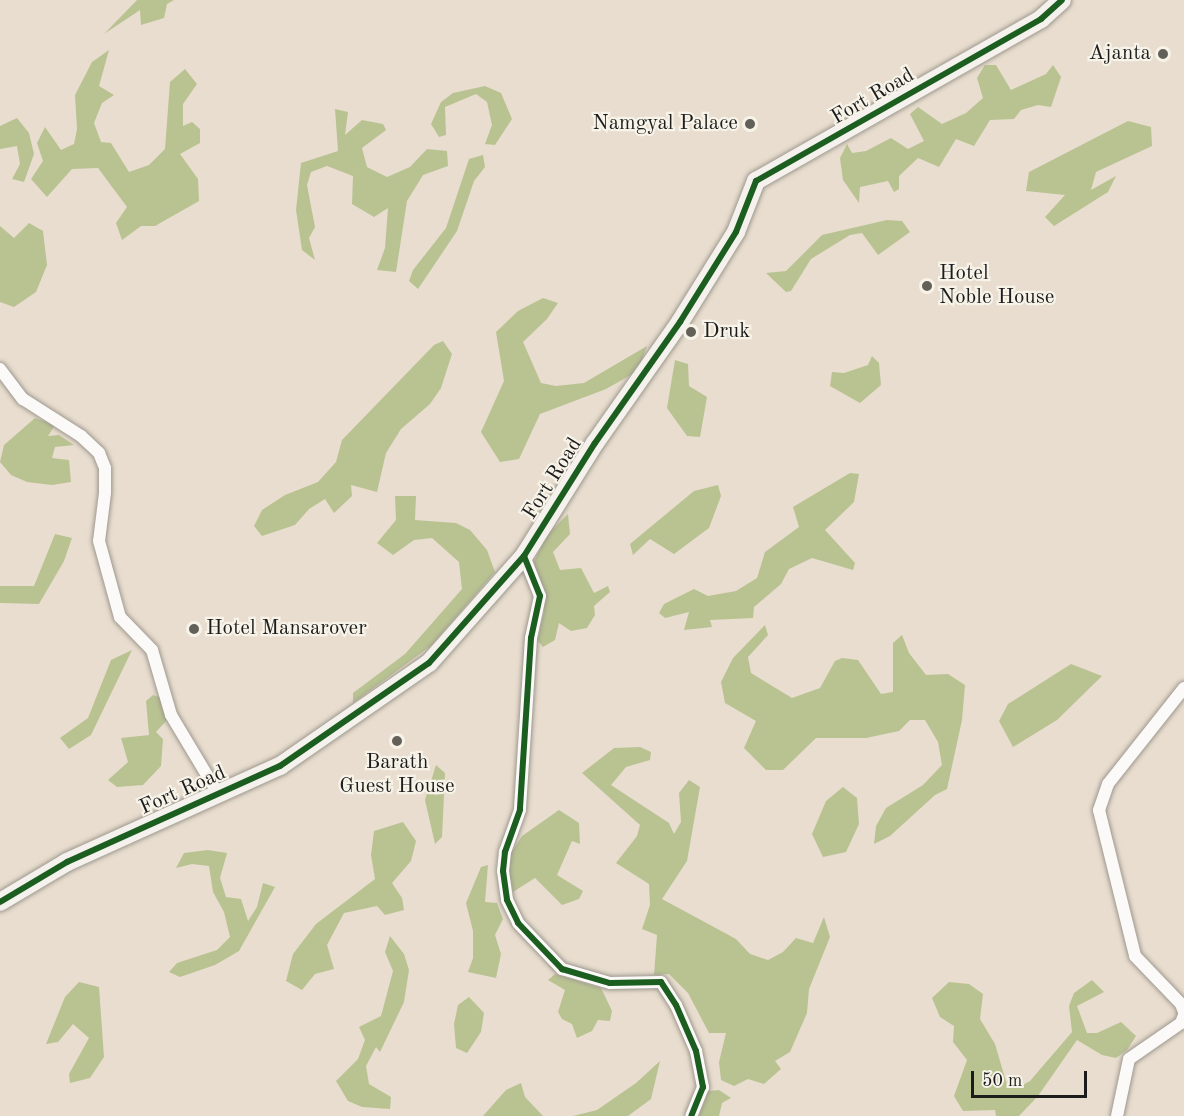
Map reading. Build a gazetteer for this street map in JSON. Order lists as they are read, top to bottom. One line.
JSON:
{"streets":{"street":["Fort Road"]},"places":["Ajanta","Namgyal Palace","Hotel Noble House","Druk","Hotel Mansarover","Barath Guest House"],"scale_bar":"50 m"}
